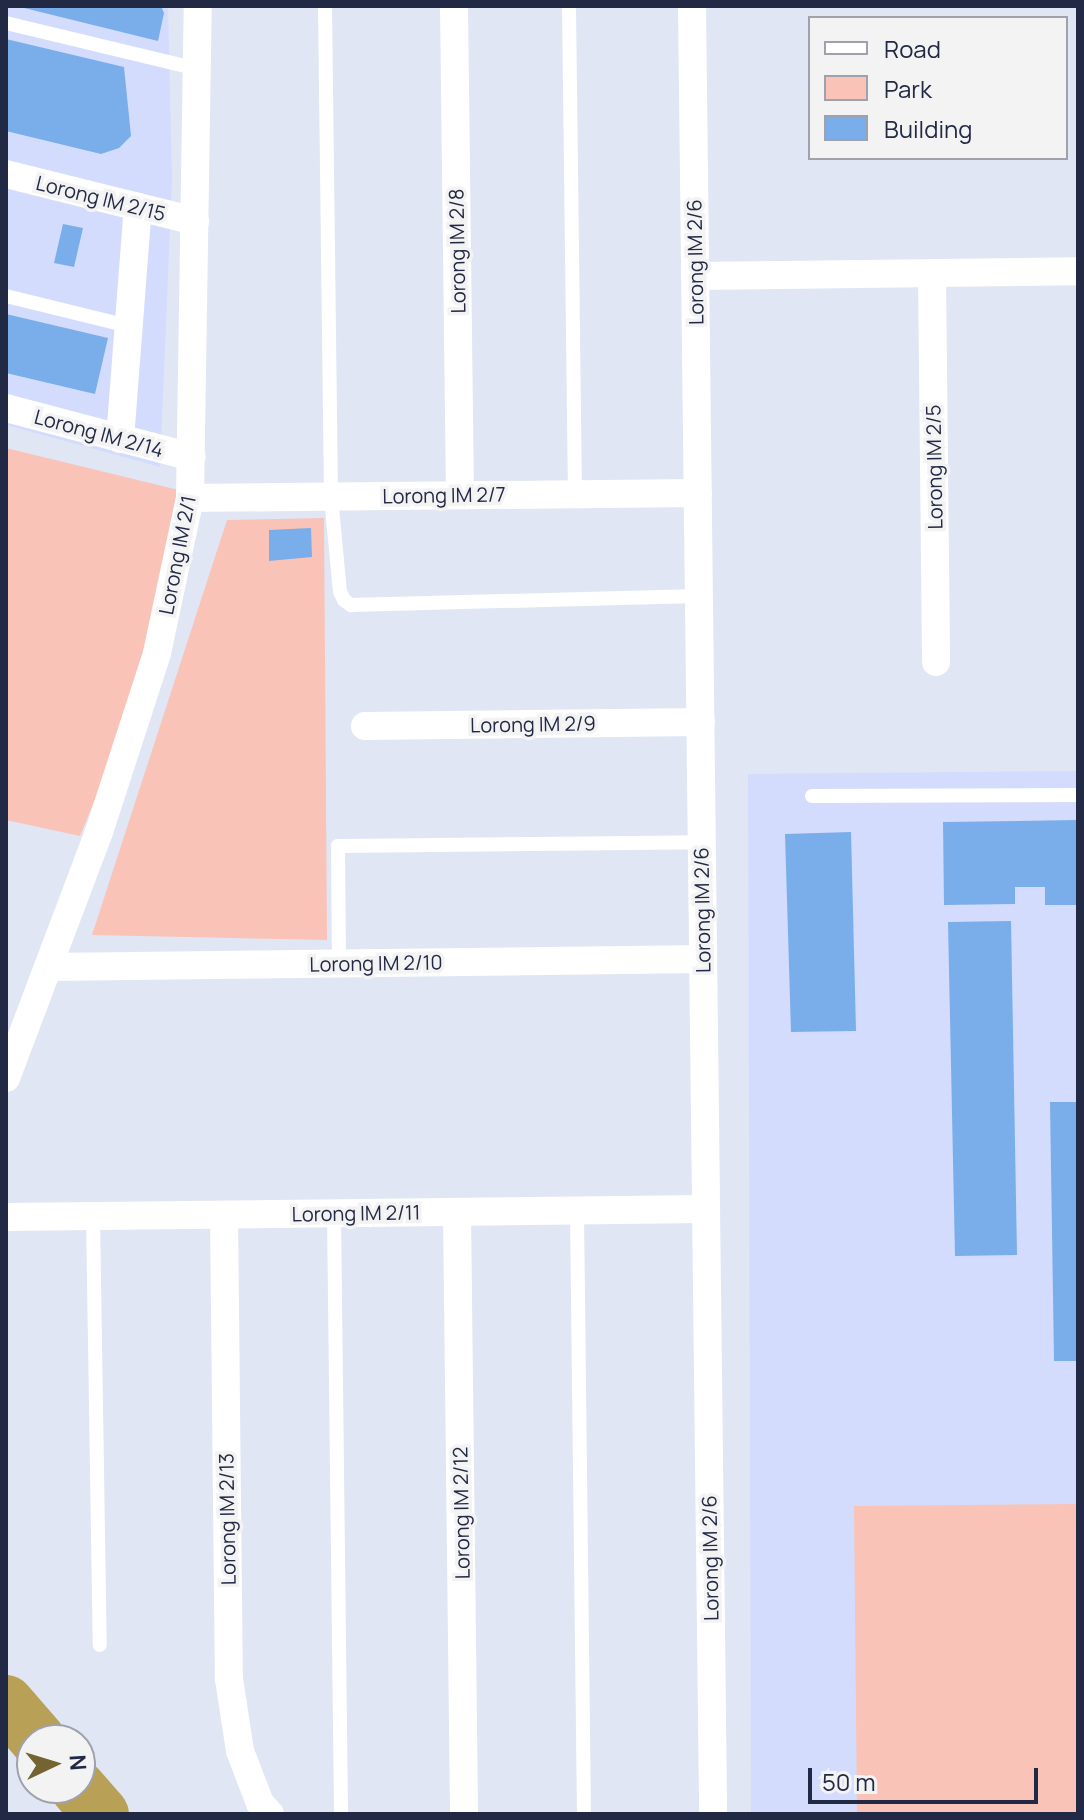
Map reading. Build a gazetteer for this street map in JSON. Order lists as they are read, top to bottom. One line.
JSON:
{"streets":{"street":["Lorong IM 2/15","Lorong IM 2/8","Lorong IM 2/6","Lorong IM 2/14","Lorong IM 2/5","Lorong IM 2/7","Lorong IM 2/1","Lorong IM 2/9","Lorong IM 2/10","Lorong IM 2/11","Lorong IM 2/12","Lorong IM 2/13"]},"crossings":[["Lorong IM 2/15","Lorong IM 2/1"],["Lorong IM 2/8","Lorong IM 2/7"],["Lorong IM 2/6","Lorong IM 2/7"],["Lorong IM 2/6","Lorong IM 2/9"],["Lorong IM 2/6","Lorong IM 2/10"],["Lorong IM 2/6","Lorong IM 2/11"],["Lorong IM 2/14","Lorong IM 2/1"],["Lorong IM 2/7","Lorong IM 2/1"],["Lorong IM 2/1","Lorong IM 2/10"],["Lorong IM 2/11","Lorong IM 2/12"],["Lorong IM 2/11","Lorong IM 2/13"]],"legend":["Road","Park","Building"],"scale_bar":"50 m","north":"right"}
